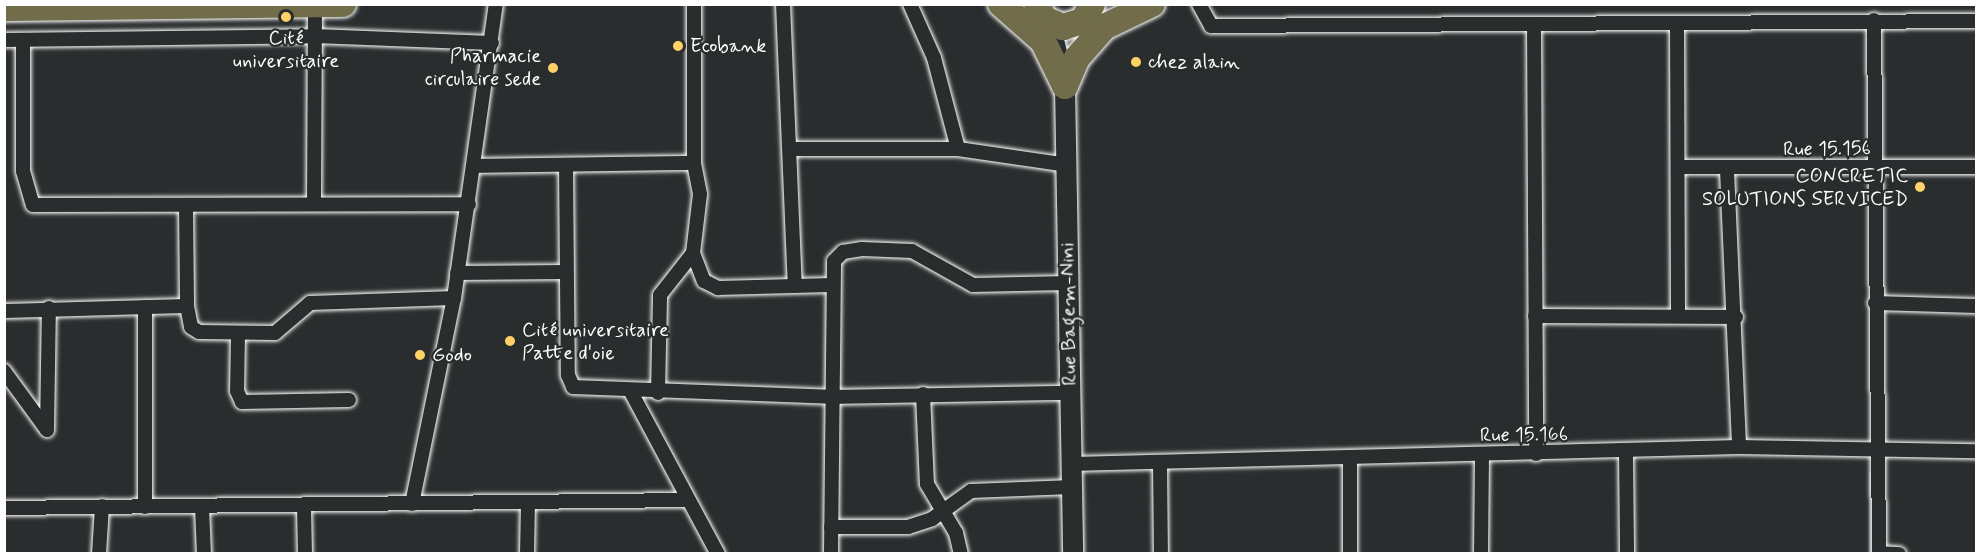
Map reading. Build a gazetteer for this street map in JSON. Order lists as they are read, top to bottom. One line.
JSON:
{"streets":{"street":["Rue 15.156","Rue Bagem-Nini","Rue 15.166"]},"crossings":[["Rue Bagem-Nini","Rue 15.166"]],"places":["Cité universitaire","Ecobank","chez alain","Pharmacie circulaire sede","CONCRETIC SOLUTIONS SERVICED","Cité universitaire Patte d'oie","Godo"]}
